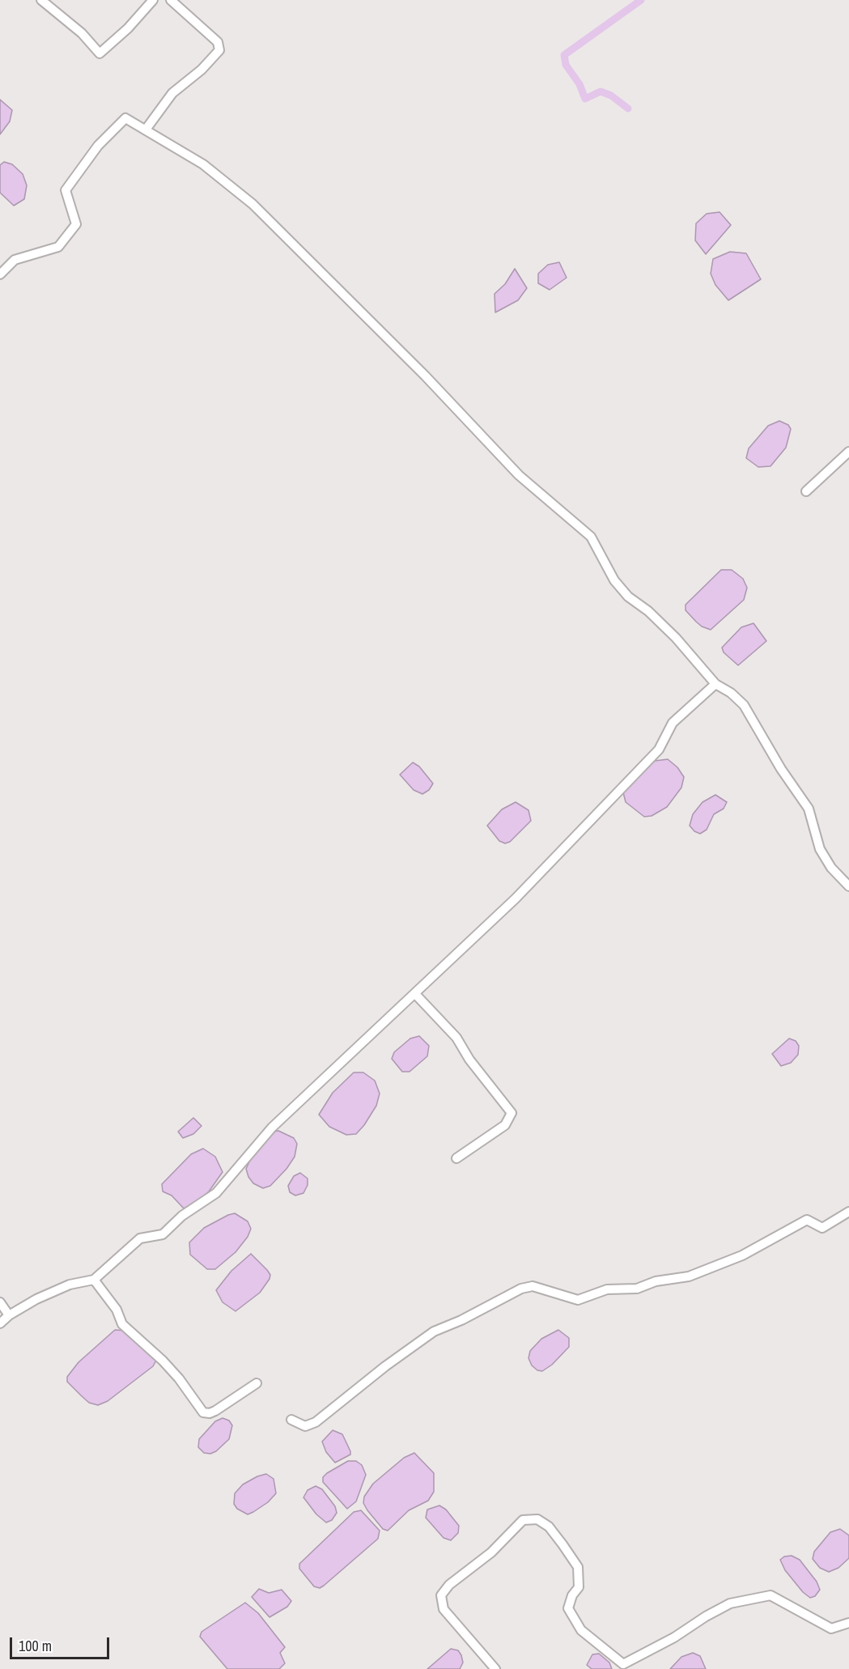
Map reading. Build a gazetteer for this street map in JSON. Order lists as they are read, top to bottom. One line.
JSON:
{"scale_bar":"100 m"}
